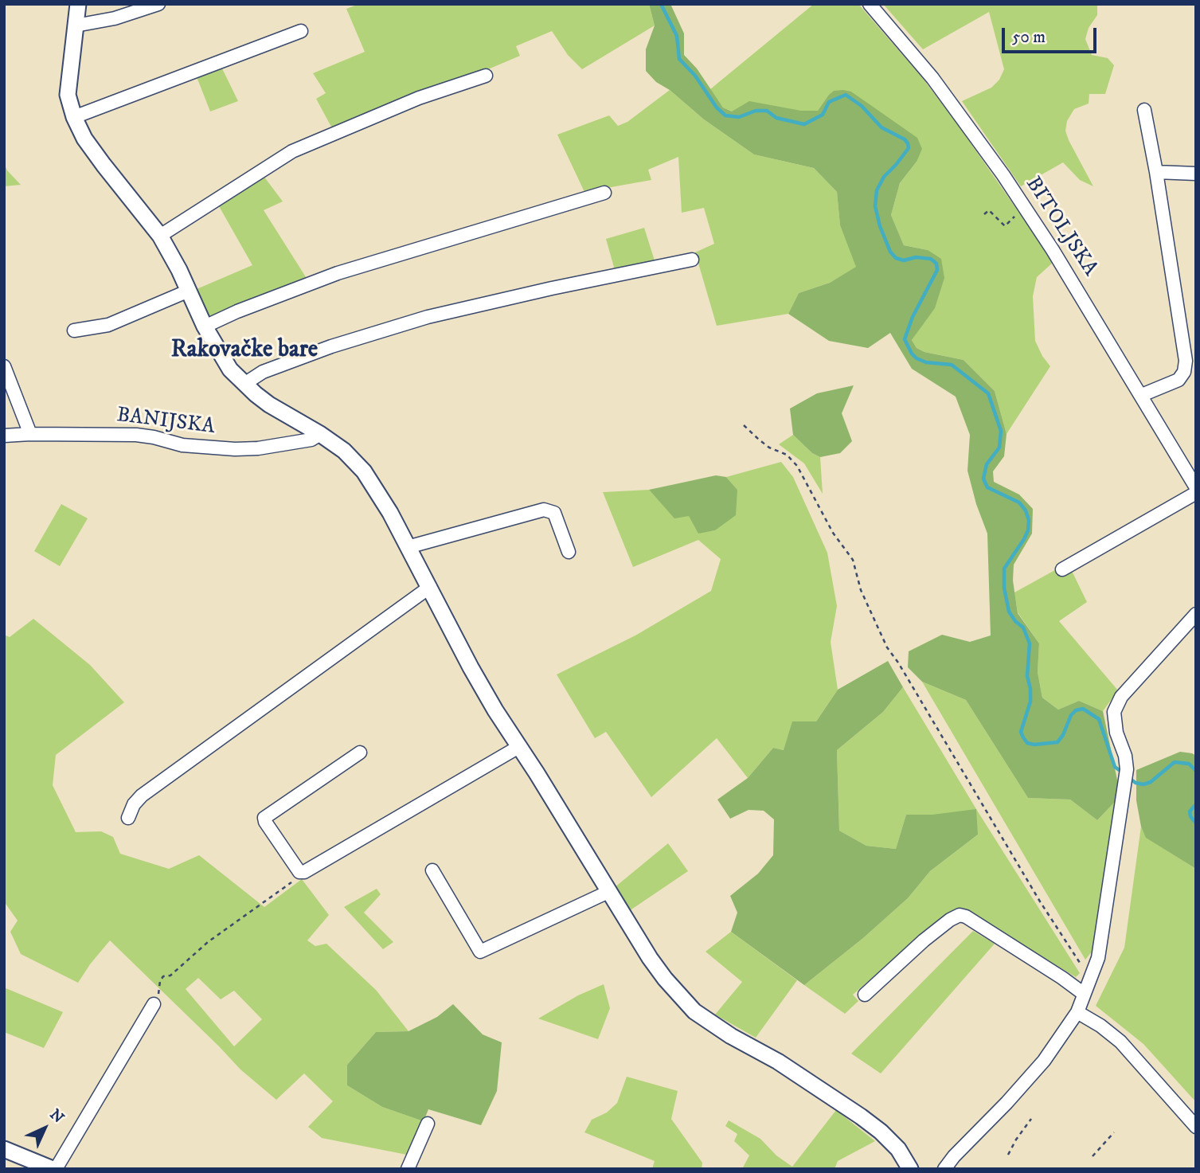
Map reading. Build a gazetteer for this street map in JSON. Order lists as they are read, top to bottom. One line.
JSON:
{"streets":{"street":["BITOLJSKA","BANIJSKA"]},"districts":["Rakovačke bare"],"scale_bar":"50 m","north":"top right"}
